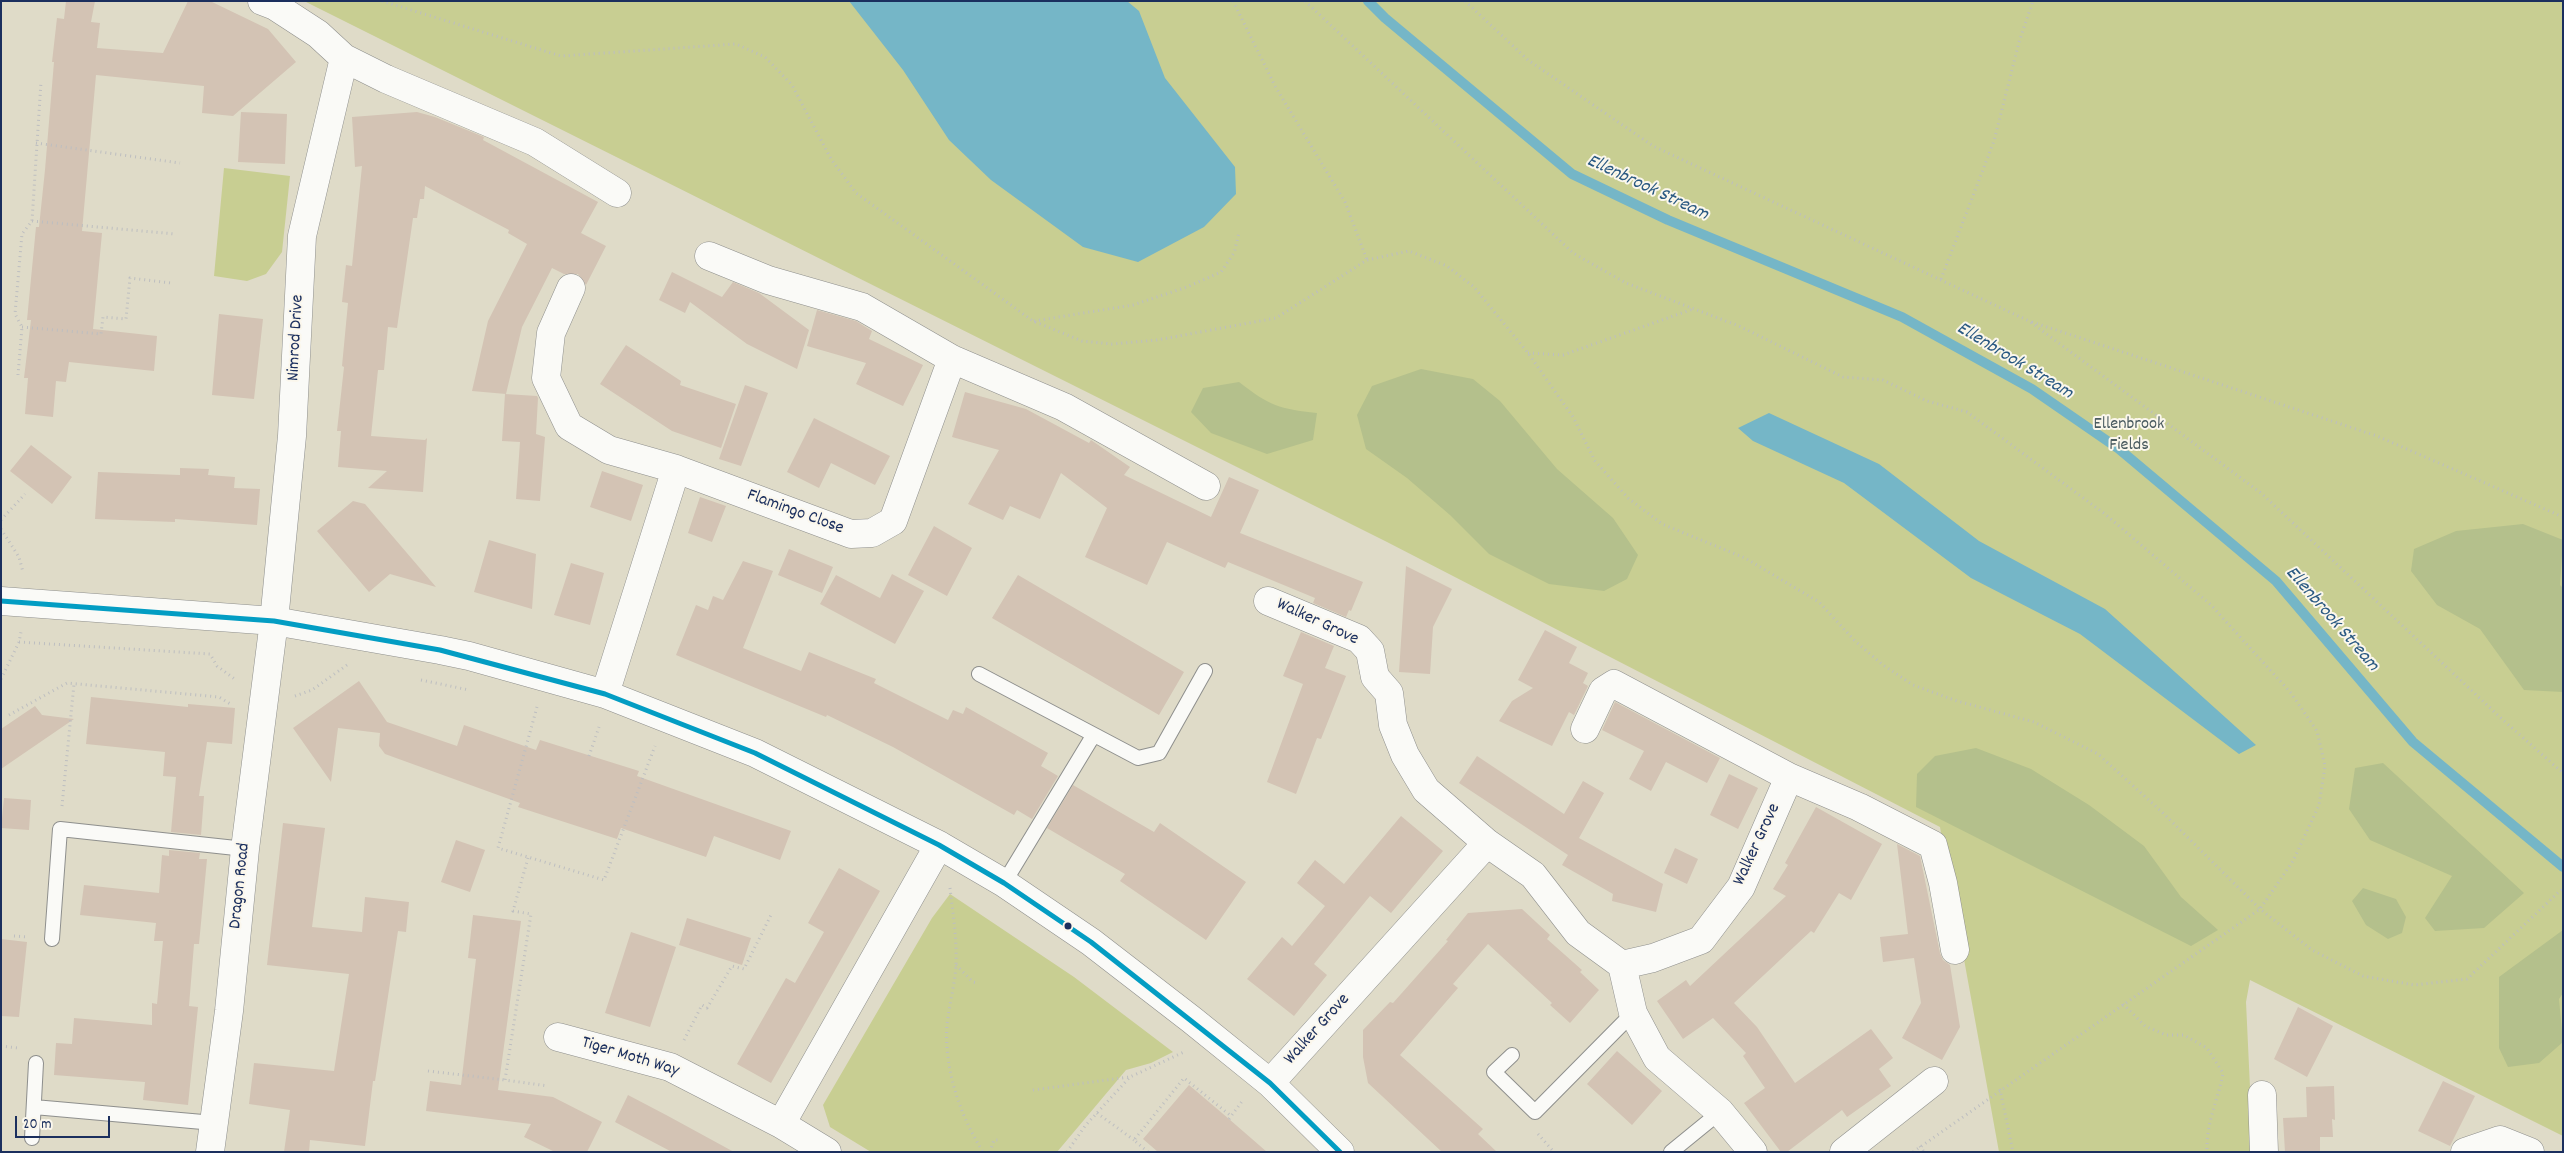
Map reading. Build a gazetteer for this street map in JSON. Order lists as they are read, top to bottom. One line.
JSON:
{"streets":{"street":["Nimrod Drive","Flamingo Close","Walker Grove","Dragon Road","Tiger Moth Way"]},"crossings":[["Nimrod Drive","Dragon Road"]],"water":["Ellenbrook Stream"],"parks":["Ellenbrook Fields"],"scale_bar":"20 m"}
